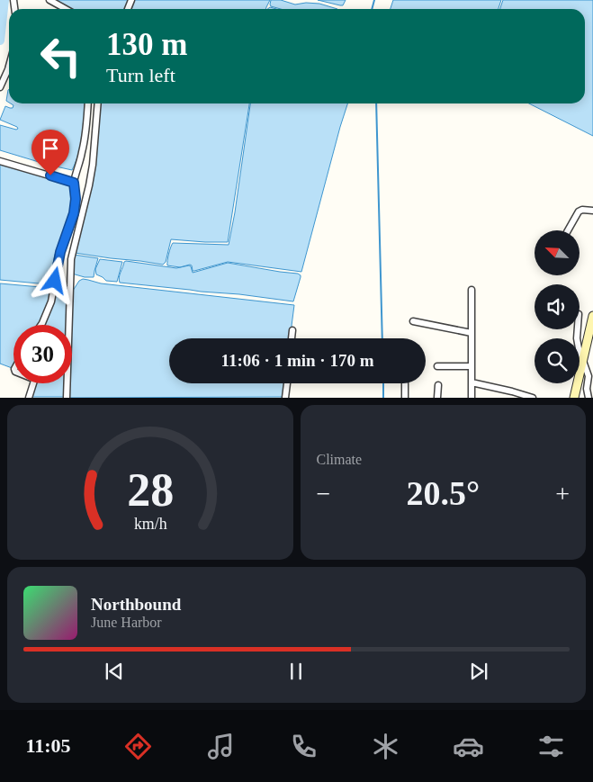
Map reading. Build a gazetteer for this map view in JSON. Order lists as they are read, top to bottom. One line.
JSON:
{"north":"top left","page":{"turn":["130 m","Turn left"],"limit":"30","trip":"11:06 · 1 min · 170 m","tile":"Climate","heat":["−","20.5°","+"],"song":["Northbound","June Harbor"],"tabs":"11:05","gauge":["28","km/h"]}}
